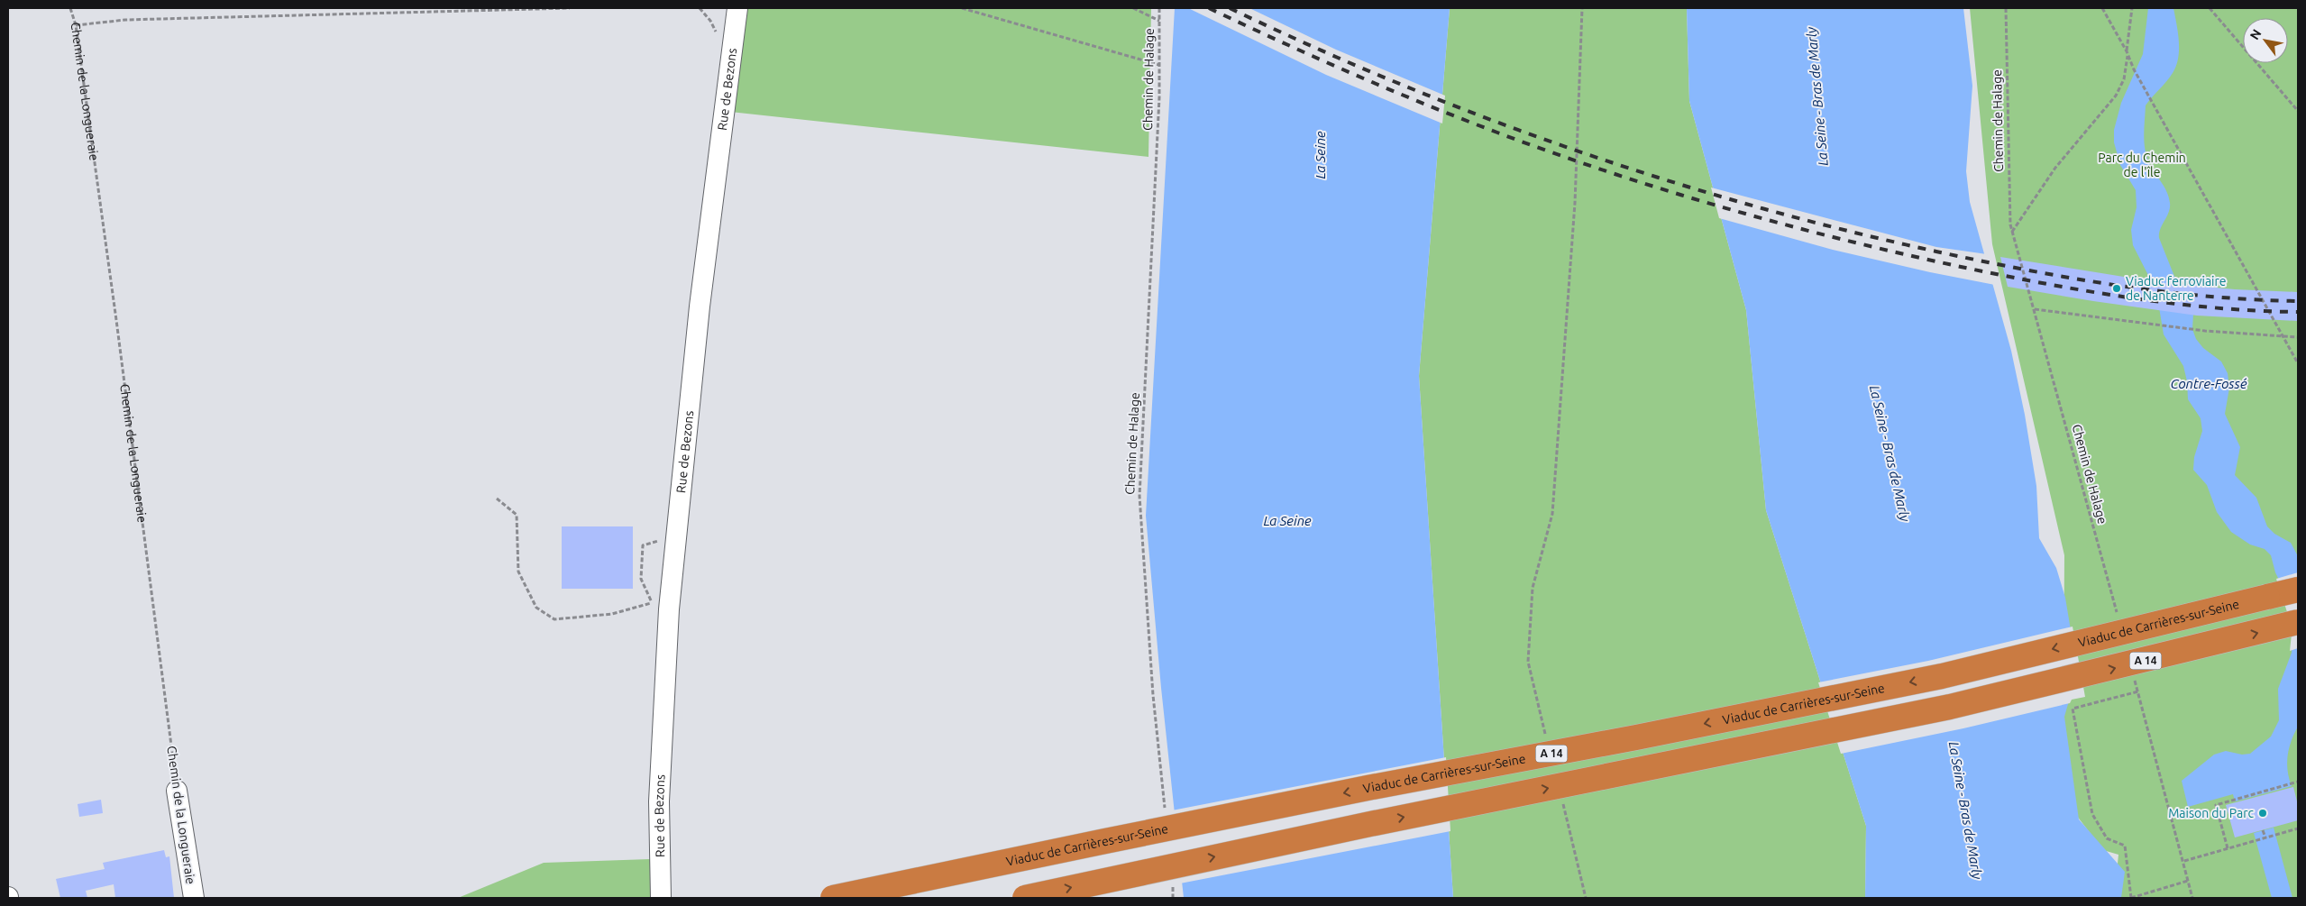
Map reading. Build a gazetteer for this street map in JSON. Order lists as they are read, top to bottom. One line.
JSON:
{"streets":{"highway":["Viaduc de Carrières-sur-Seine","A 14"],"street":["Rue de Bezons","Chemin de la Longueraie"],"path":["Chemin de Halage"]},"water":["La Seine - Bras de Marly","La Seine","Contre-Fossé"],"parks":["Parc du Chemin de l'île"],"places":["Viaduc ferroviaire de Nanterre","Maison du Parc"],"north":"top left"}
